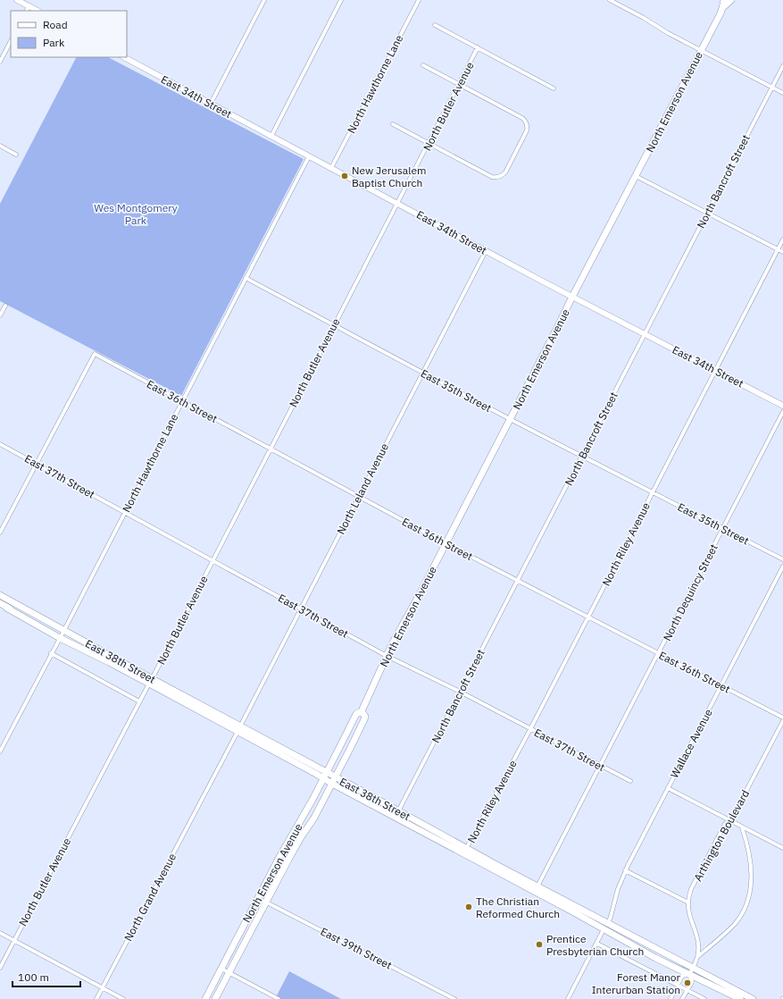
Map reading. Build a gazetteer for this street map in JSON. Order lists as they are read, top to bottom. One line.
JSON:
{"streets":{"main road":["East 34th Street","North Emerson Avenue","East 38th Street"],"street":["North Hawthorne Lane","North Butler Avenue","North Bancroft Street","East 35th Street","East 36th Street","East 37th Street","North Leland Avenue","North Riley Avenue","North Dequincy Street","Wallace Avenue","Arthington Boulevard","North Grand Avenue","East 39th Street"]},"crossings":[["North Hawthorne Lane","East 34th Street"],["North Hawthorne Lane","East 35th Street"],["North Hawthorne Lane","East 36th Street"],["North Hawthorne Lane","East 37th Street"],["North Hawthorne Lane","East 38th Street"],["East 34th Street","North Emerson Avenue"],["East 34th Street","North Butler Avenue"],["East 34th Street","North Bancroft Street"],["East 34th Street","North Leland Avenue"],["East 34th Street","North Riley Avenue"],["North Emerson Avenue","East 35th Street"],["North Emerson Avenue","East 36th Street"],["North Emerson Avenue","East 37th Street"],["North Emerson Avenue","East 38th Street"],["North Emerson Avenue","East 39th Street"],["North Butler Avenue","East 35th Street"],["North Butler Avenue","East 36th Street"],["North Butler Avenue","East 37th Street"],["North Butler Avenue","East 38th Street"],["North Bancroft Street","East 35th Street"],["North Bancroft Street","East 36th Street"],["North Bancroft Street","East 37th Street"],["North Bancroft Street","East 38th Street"],["East 35th Street","North Leland Avenue"],["East 35th Street","North Riley Avenue"],["East 35th Street","North Dequincy Street"],["East 36th Street","East 37th Street"],["East 36th Street","North Leland Avenue"],["East 36th Street","North Riley Avenue"],["East 36th Street","North Dequincy Street"],["East 36th Street","Wallace Avenue"],["East 37th Street","North Leland Avenue"],["East 37th Street","North Riley Avenue"],["East 37th Street","North Dequincy Street"],["North Leland Avenue","East 38th Street"],["North Leland Avenue","North Grand Avenue"],["North Riley Avenue","East 38th Street"],["North Dequincy Street","East 38th Street"],["East 38th Street","Wallace Avenue"],["East 38th Street","Arthington Boulevard"]],"parks":["Wes Montgomery Park"],"places":["New Jerusalem Baptist Church","The Christian Reformed Church","Prentice Presbyterian Church","Forest Manor Interurban Station"],"legend":["Road","Park"],"scale_bar":"100 m"}
